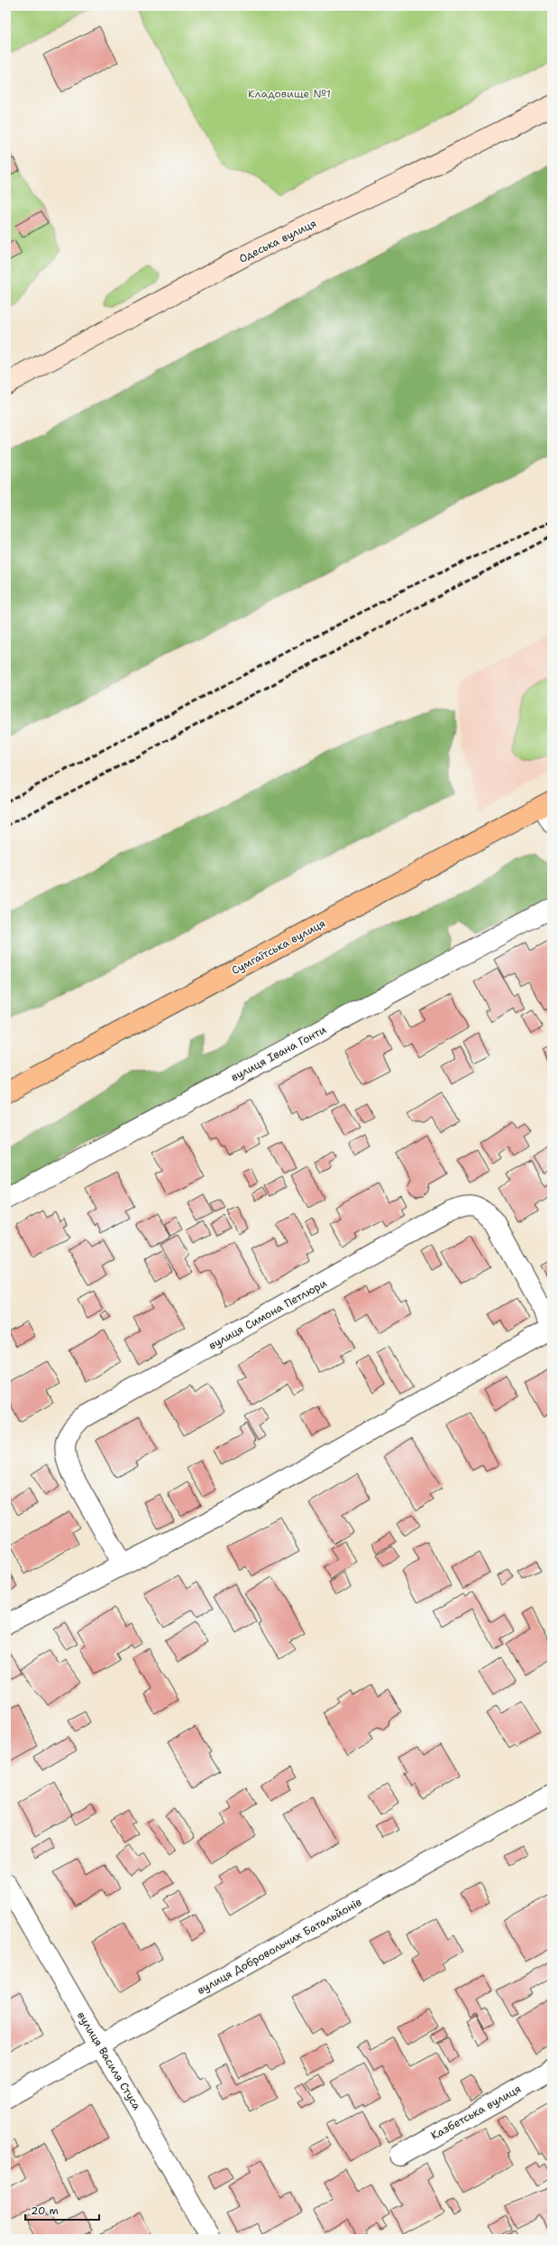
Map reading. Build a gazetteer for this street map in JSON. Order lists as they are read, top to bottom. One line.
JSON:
{"streets":{"main road":["Одеська вулиця","Сумгаїтська вулиця"],"street":["вулиця Івана Гонти","вулиця Симона Петлюри","вулиця Добровольчих Батальйонів","вулиця Василя Стуса","Казбетська вулиця"]},"crossings":[["вулиця Добровольчих Батальйонів","вулиця Василя Стуса"]],"parks":["Кладовище №1"],"scale_bar":"20 m"}
